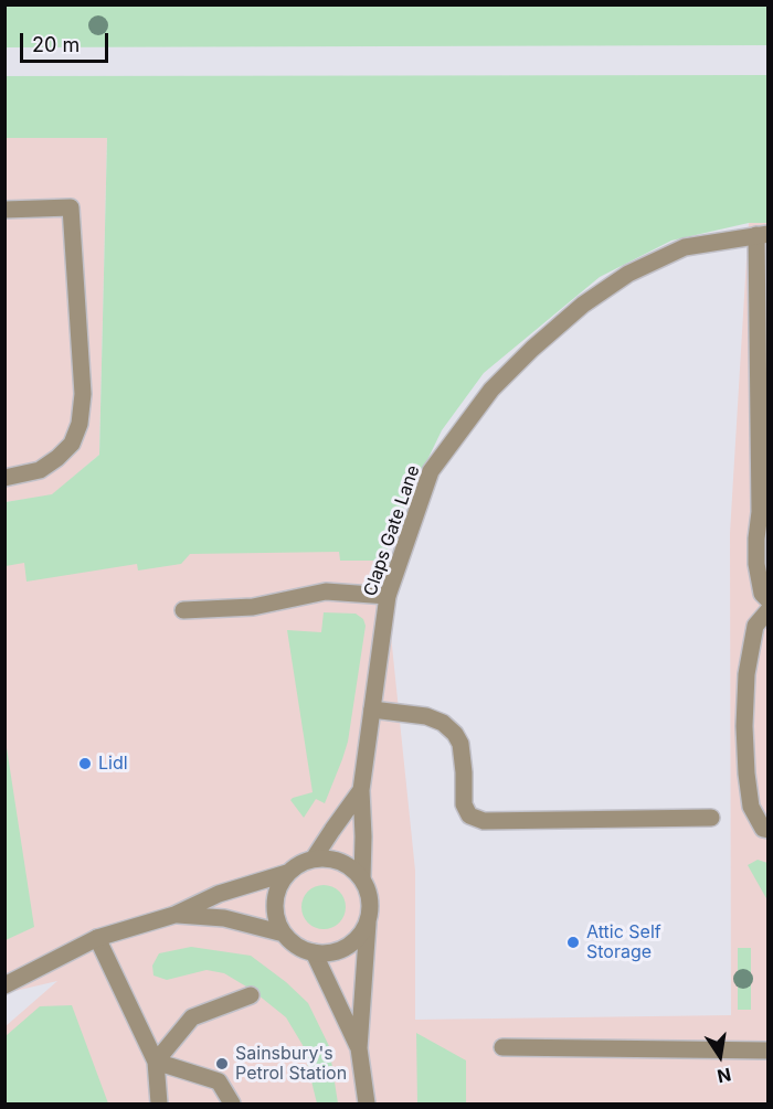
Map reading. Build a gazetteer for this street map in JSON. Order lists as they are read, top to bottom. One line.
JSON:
{"streets":{"street":["Claps Gate Lane"]},"places":["Lidl","Attic Self Storage","Sainsbury's Petrol Station"],"scale_bar":"20 m","north":"bottom"}
